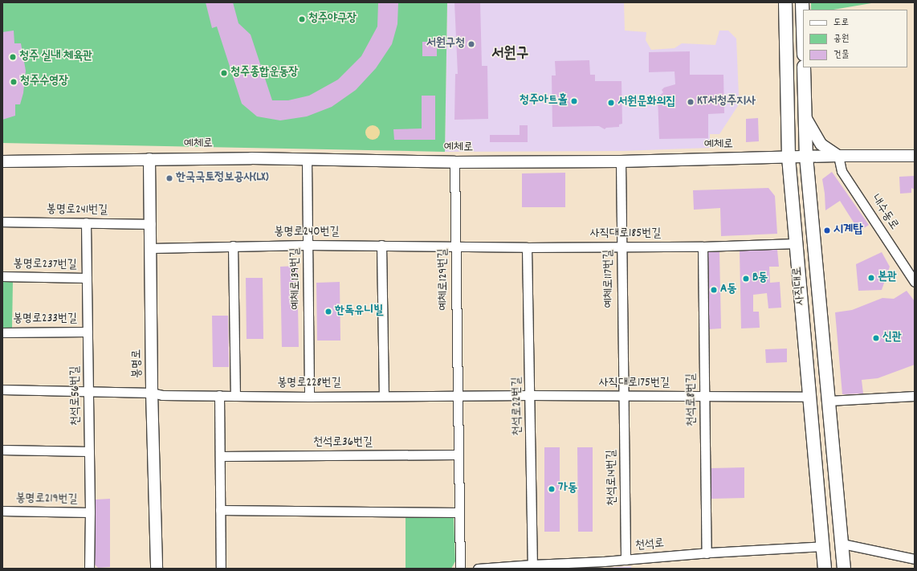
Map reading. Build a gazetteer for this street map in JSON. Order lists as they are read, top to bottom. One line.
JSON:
{"streets":{"main road":["사직대로"],"street":["예체로","봉명로241번길","내수동로","봉명로240번길","사직대로185번길","봉명로237번길","예체로139번길","예체로117번길","예체로129번길","봉명로233번길","봉명로","봉명로228번길","사직대로175번길","천석로56번길","천석로8번길","천석로22번길","천석로36번길","천석로14번길","봉명로219번길","천석로"]},"crossings":[["예체로","내수동로"],["예체로","예체로139번길"],["예체로","예체로117번길"],["예체로","예체로129번길"],["예체로","사직대로"],["예체로","봉명로"],["봉명로241번길","봉명로"],["봉명로241번길","천석로56번길"],["봉명로240번길","사직대로185번길"],["봉명로240번길","예체로139번길"],["봉명로240번길","예체로129번길"],["봉명로240번길","봉명로"],["사직대로185번길","예체로117번길"],["사직대로185번길","예체로129번길"],["사직대로185번길","사직대로"],["사직대로185번길","천석로8번길"],["사직대로185번길","천석로22번길"],["봉명로237번길","천석로56번길"],["예체로139번길","봉명로228번길"],["예체로117번길","사직대로175번길"],["예체로117번길","천석로14번길"],["예체로129번길","봉명로228번길"],["예체로129번길","사직대로175번길"],["예체로129번길","천석로36번길"],["사직대로","사직대로175번길"],["사직대로","천석로"],["봉명로233번길","천석로56번길"],["봉명로","봉명로228번길"],["봉명로228번길","사직대로175번길"],["봉명로228번길","천석로56번길"],["사직대로175번길","천석로8번길"],["사직대로175번길","천석로22번길"],["사직대로175번길","천석로14번길"],["천석로56번길","봉명로219번길"],["천석로8번길","천석로"],["천석로22번길","천석로"],["천석로14번길","천석로"]],"districts":["서원구"],"places":["청주야구장","서원구청","청주 실내 체육관","청주종합운동장","청주수영장","청주아트홀","KT서청주지사","서원문화의집","한국국토정보공사(LX)","시계탑","본관","B동","A동","한독유니빌","신관","가동"],"legend":["도로","공원","건물"]}
